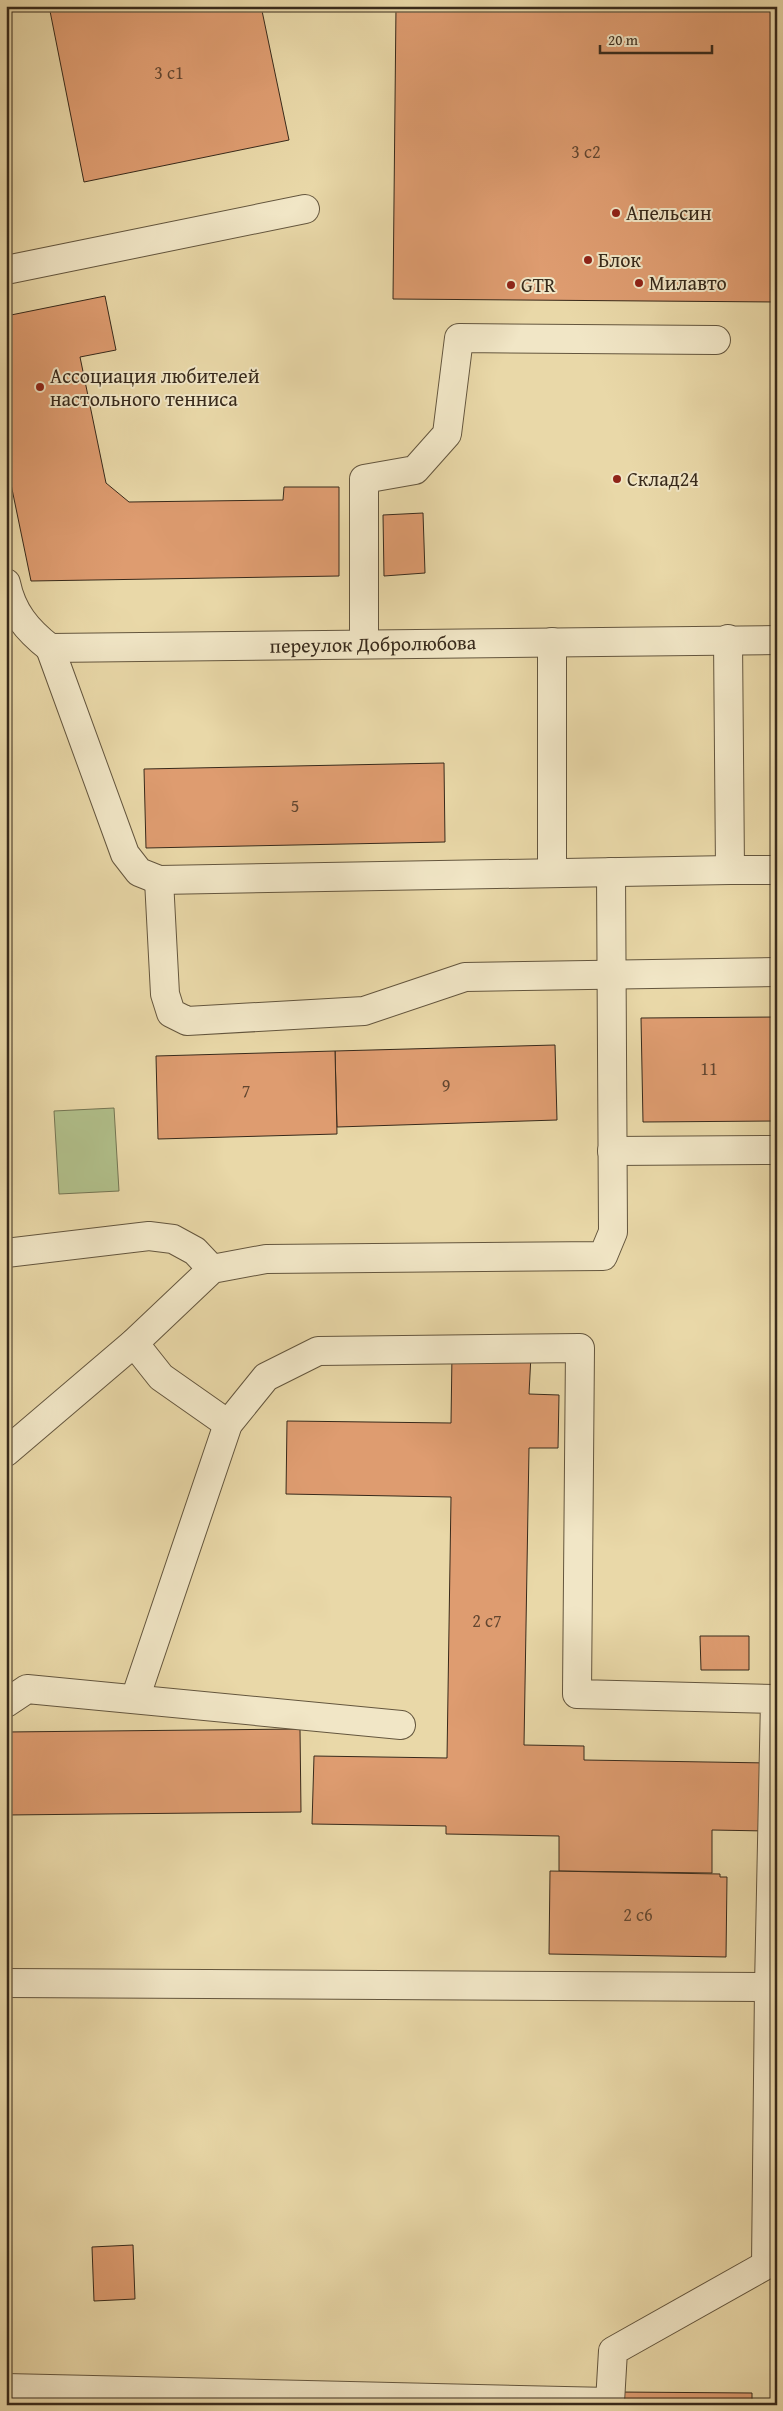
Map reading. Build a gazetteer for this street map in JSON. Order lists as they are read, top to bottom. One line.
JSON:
{"streets":{"street":["переулок Добролюбова"]},"places":["Апельсин","Блок","Милавто","GTR","Ассоциация любителей настольного тенниса","Склад24"],"house_numbers":["3 с1","3 с2","5","11","9","7","2 с7","2 с6"],"scale_bar":"20 m"}
